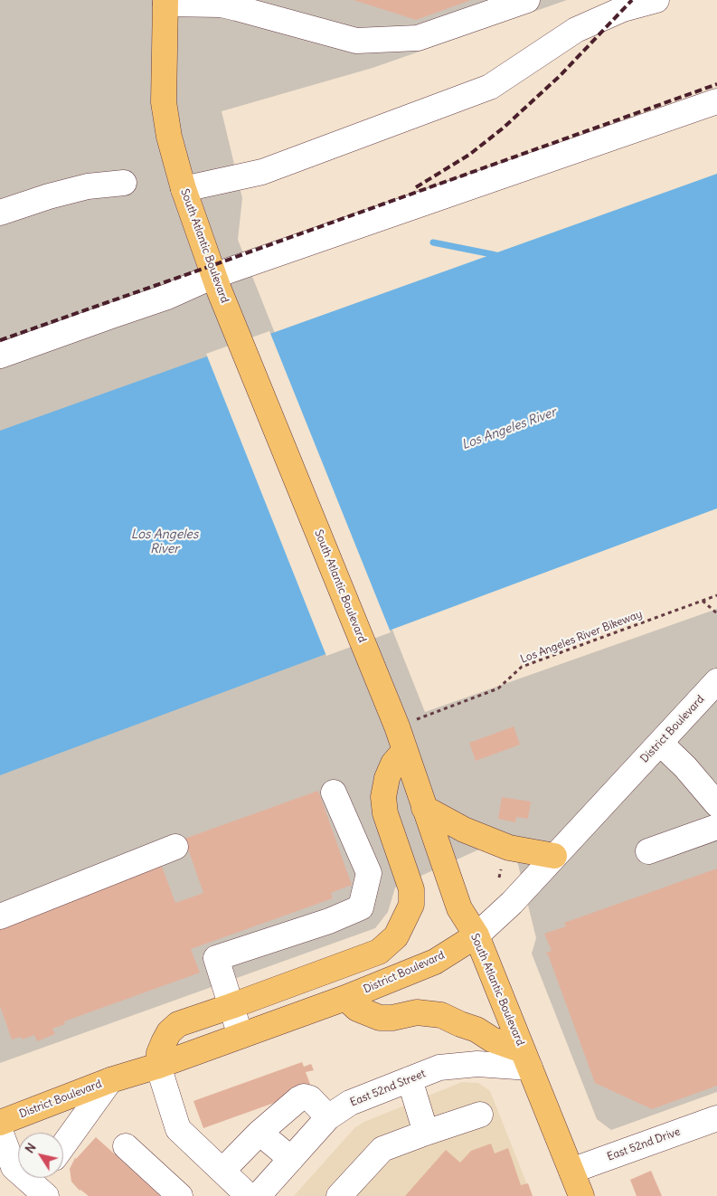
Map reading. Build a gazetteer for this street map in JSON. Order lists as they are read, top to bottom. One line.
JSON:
{"streets":{"main road":["South Atlantic Boulevard","District Boulevard"],"street":["East 52nd Street","East 52nd Drive"],"path":["Los Angeles River Bikeway"]},"crossings":[["South Atlantic Boulevard","Los Angeles River Bikeway"],["South Atlantic Boulevard","District Boulevard"],["South Atlantic Boulevard","East 52nd Street"],["South Atlantic Boulevard","East 52nd Drive"]],"water":["Los Angeles River"],"north":"top left"}
